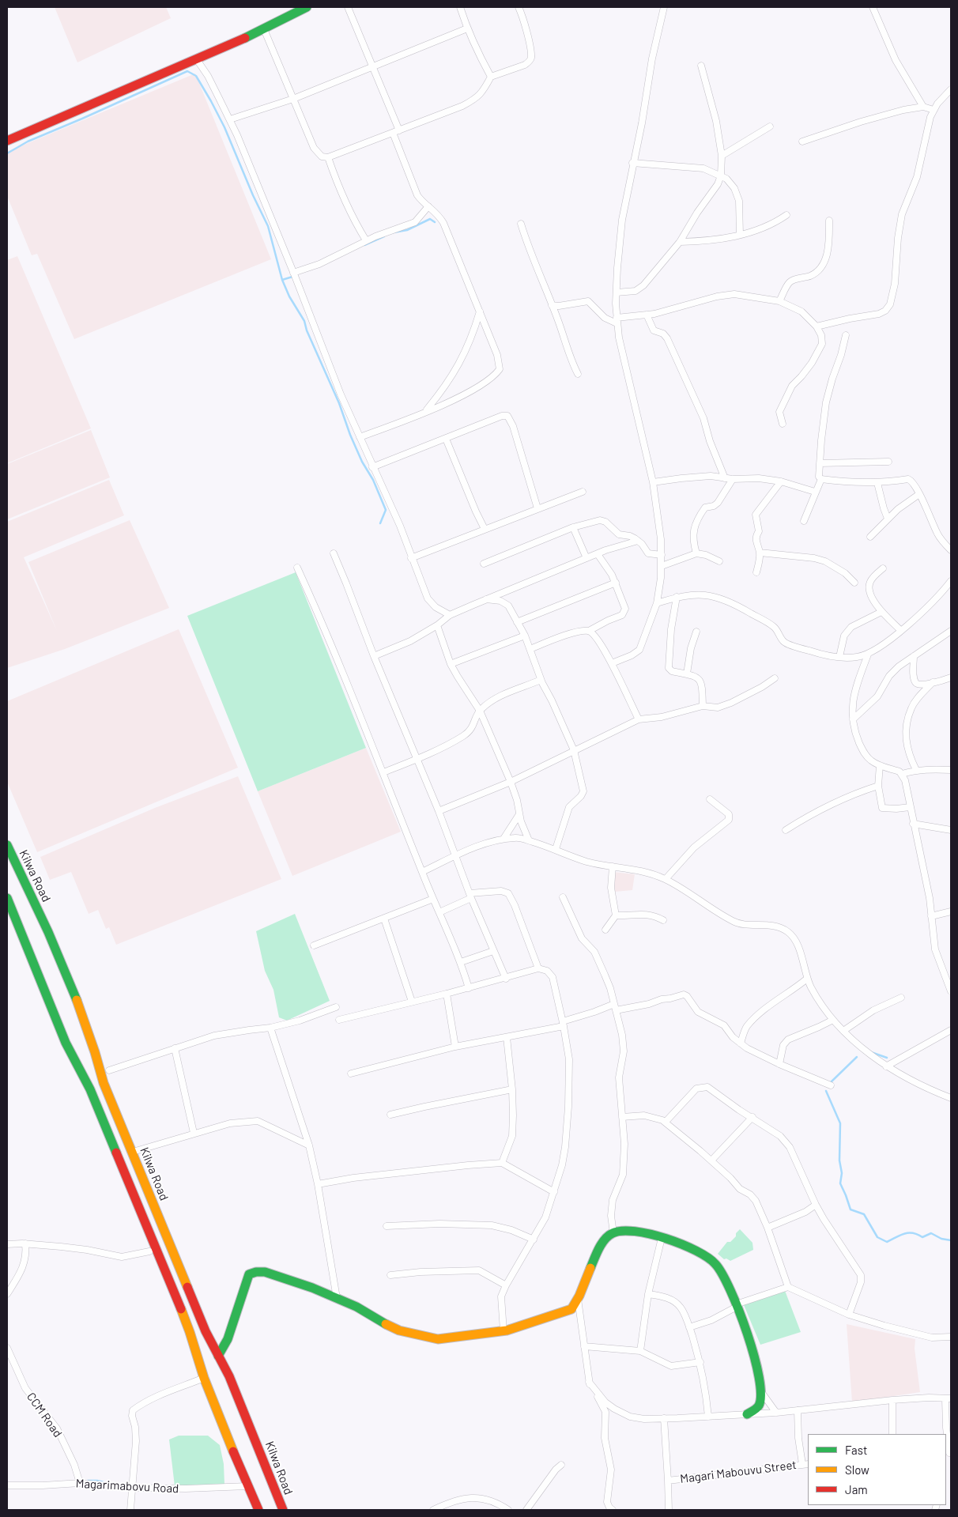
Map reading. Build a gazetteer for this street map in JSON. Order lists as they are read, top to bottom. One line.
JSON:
{"streets":{"main road":["Kilwa Road"],"street":["CCM Road","Magari Mabouvu Street","Magarimabovu Road"]},"crossings":[["CCM Road","Magarimabovu Road"]],"legend":["Fast","Slow","Jam"]}
